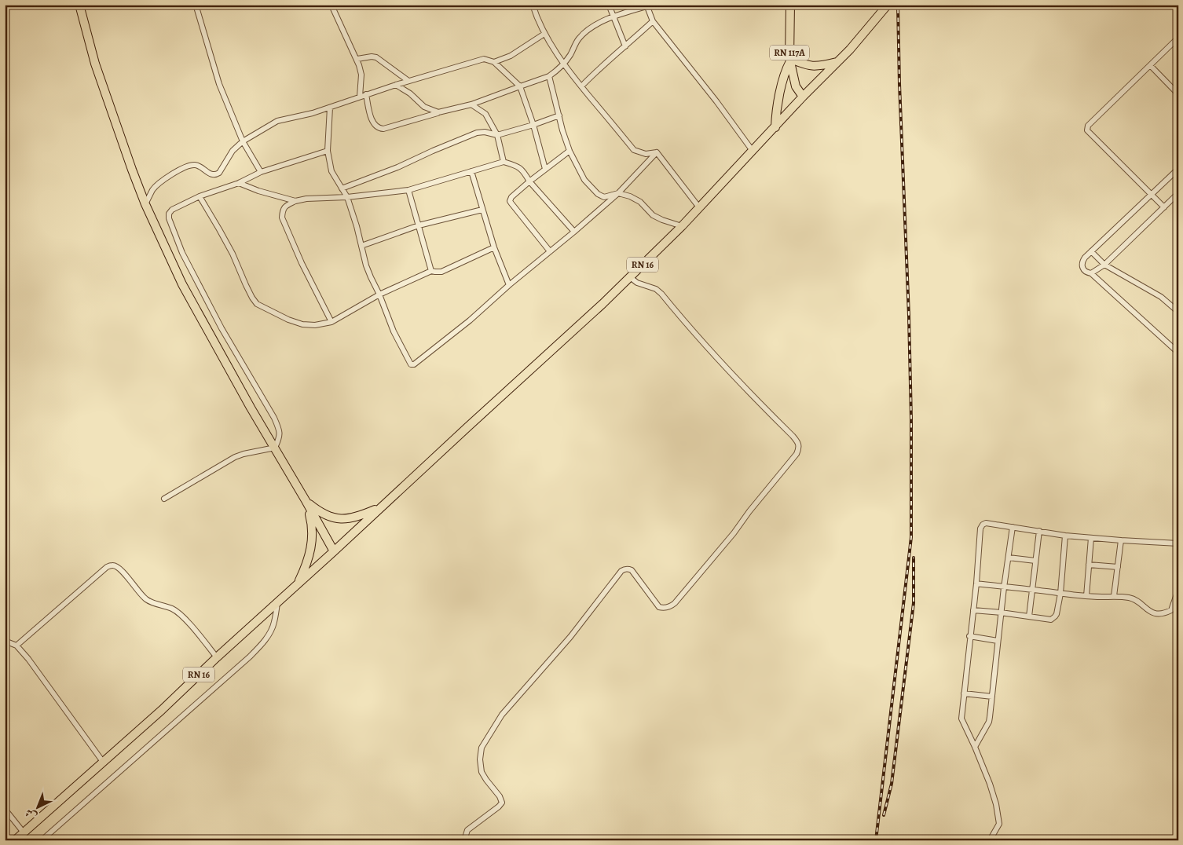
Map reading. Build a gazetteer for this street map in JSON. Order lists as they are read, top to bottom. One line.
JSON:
{"streets":{"main road":["RN 117A","RN 16"]},"crossings":[["RN 117A","RN 16"]],"north":"bottom left"}
